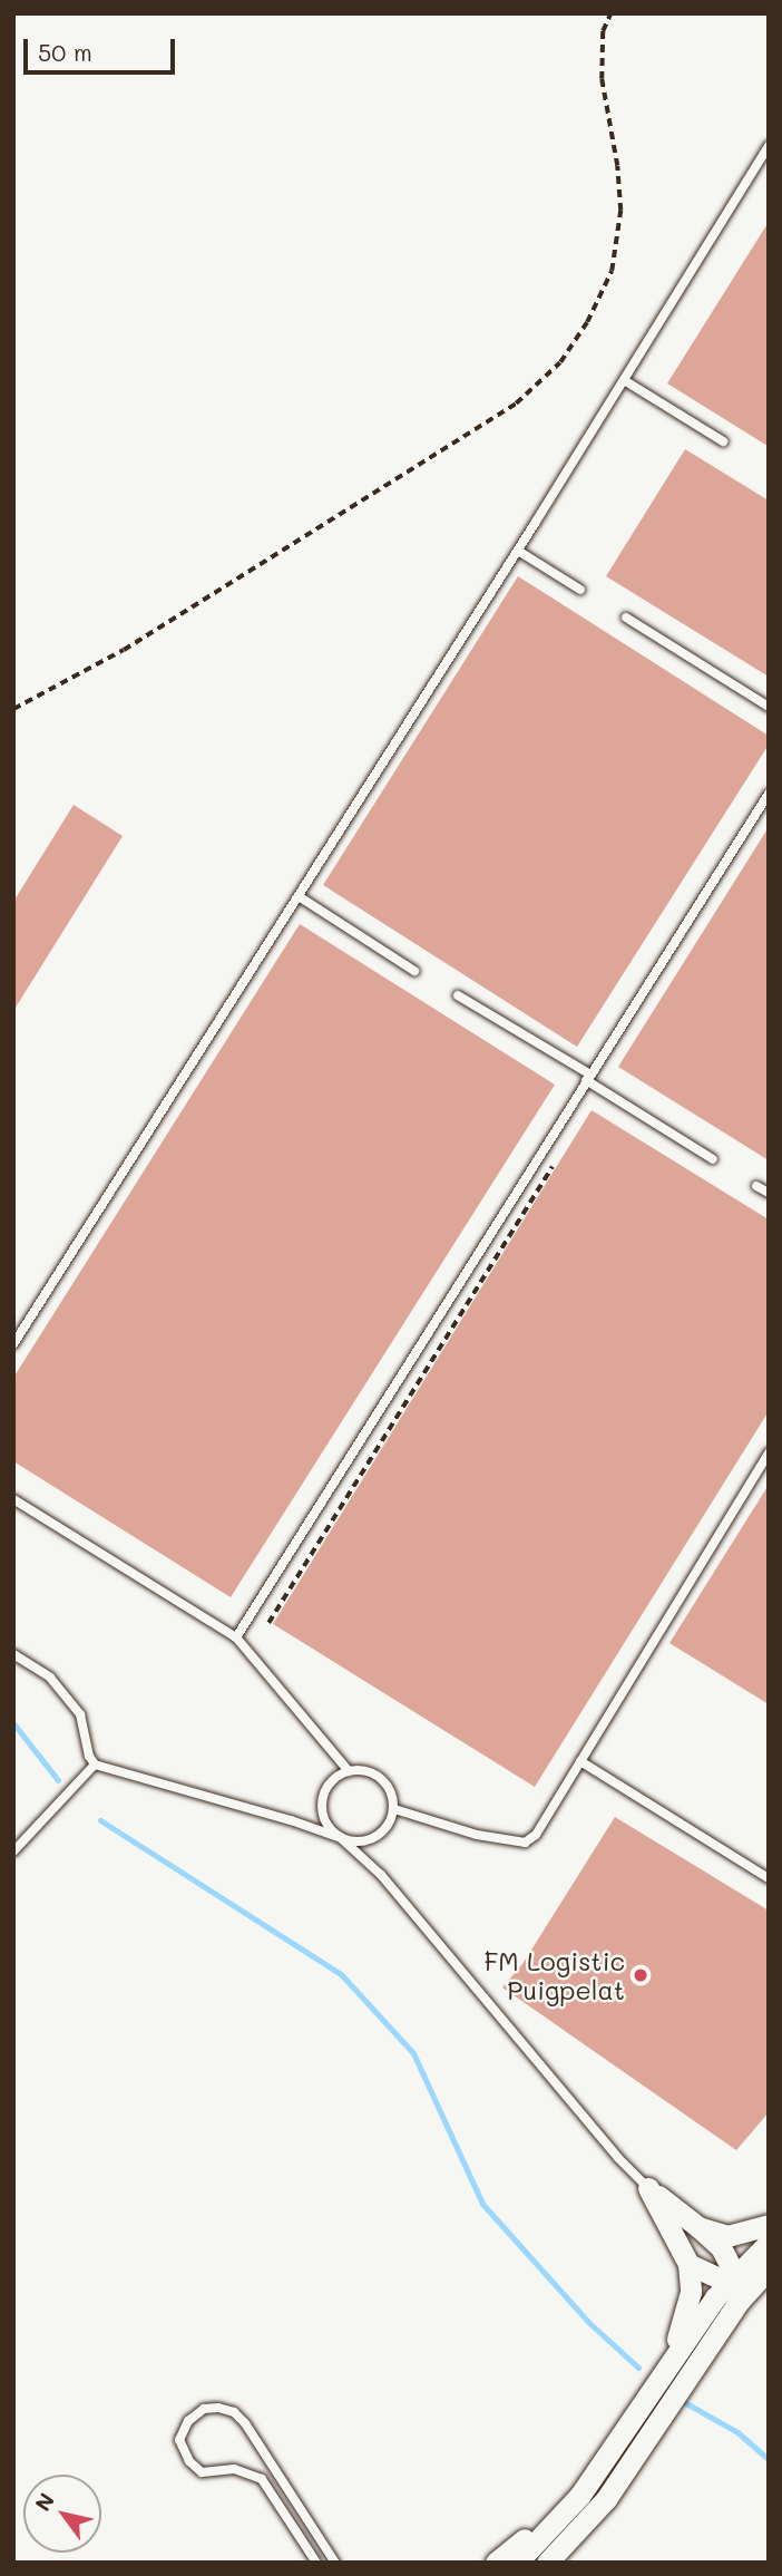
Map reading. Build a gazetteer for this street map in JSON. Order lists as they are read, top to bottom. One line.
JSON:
{"places":["FM Logistic Puigpelat"],"scale_bar":"50 m","north":"top left"}
